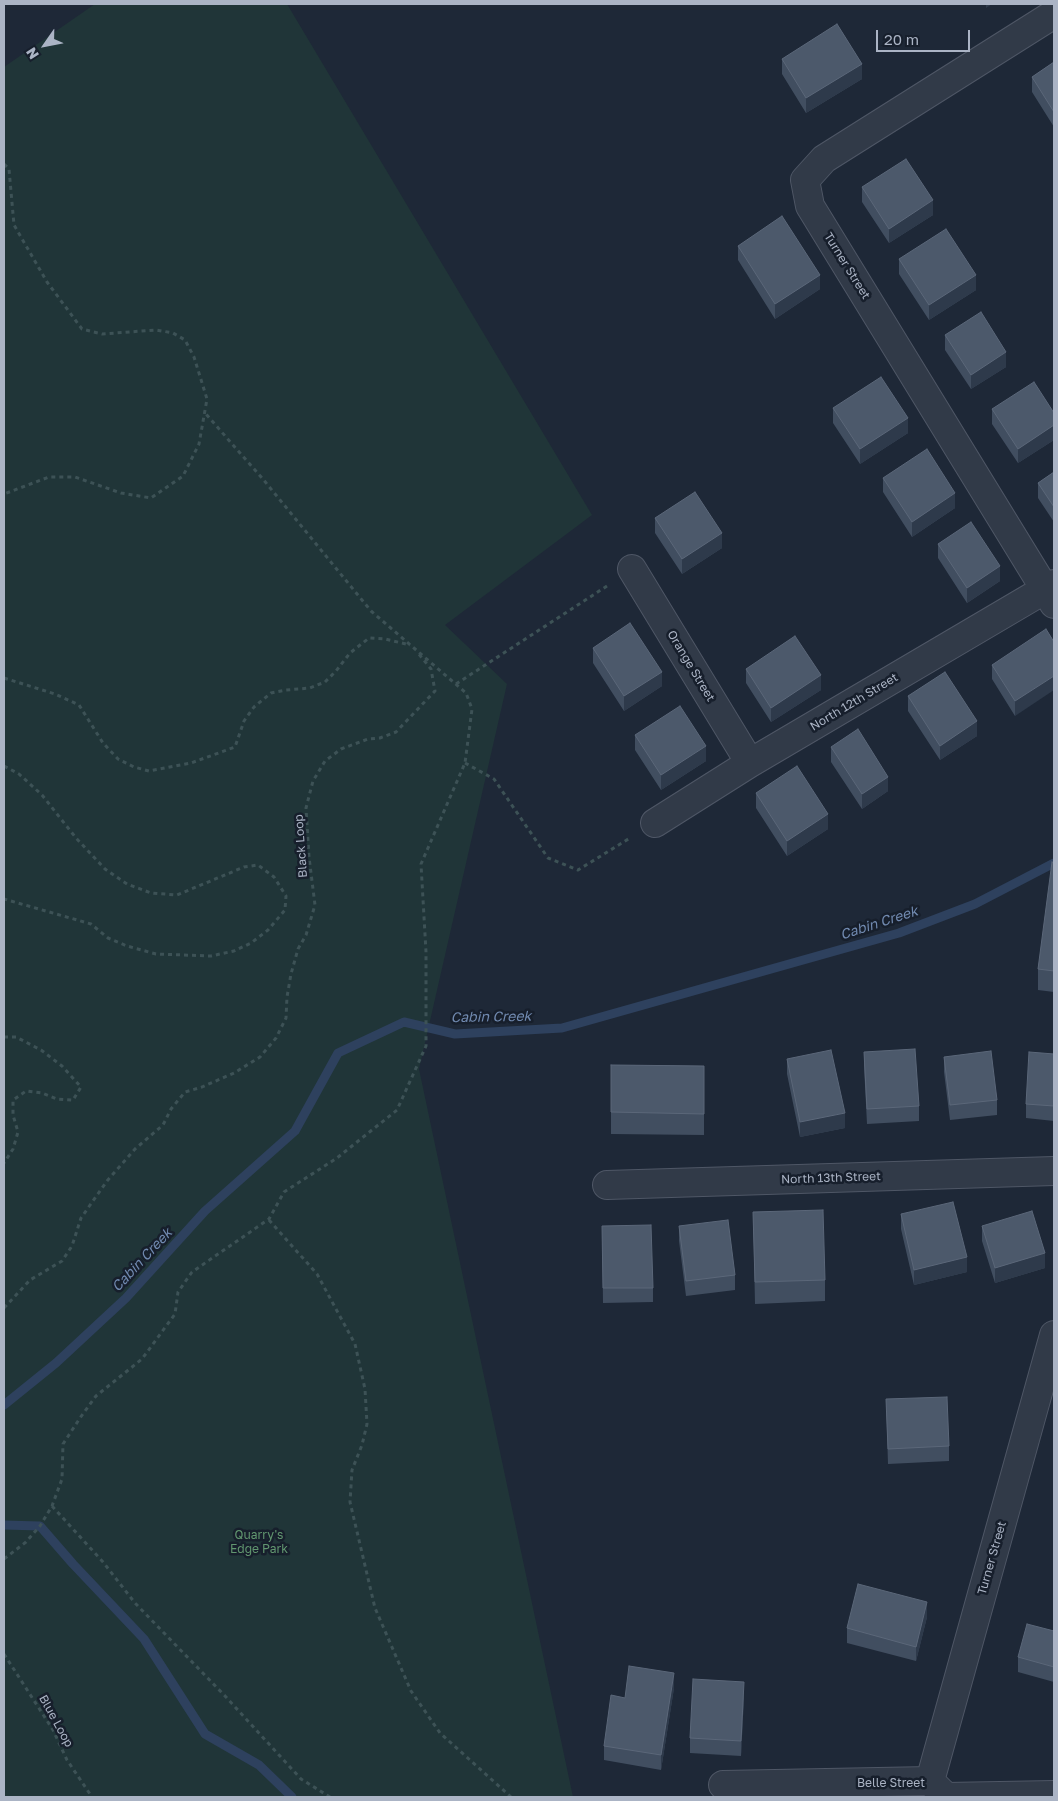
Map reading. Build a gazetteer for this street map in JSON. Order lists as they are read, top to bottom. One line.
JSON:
{"streets":{"street":["Turner Street","Orange Street","North 12th Street","North 13th Street","Belle Street"],"path":["Black Loop","Blue Loop"]},"crossings":[["Turner Street","North 12th Street"],["Turner Street","Belle Street"],["Orange Street","North 12th Street"]],"water":["Cabin Creek"],"parks":["Quarry's Edge Park"],"scale_bar":"20 m","north":"bottom left"}
